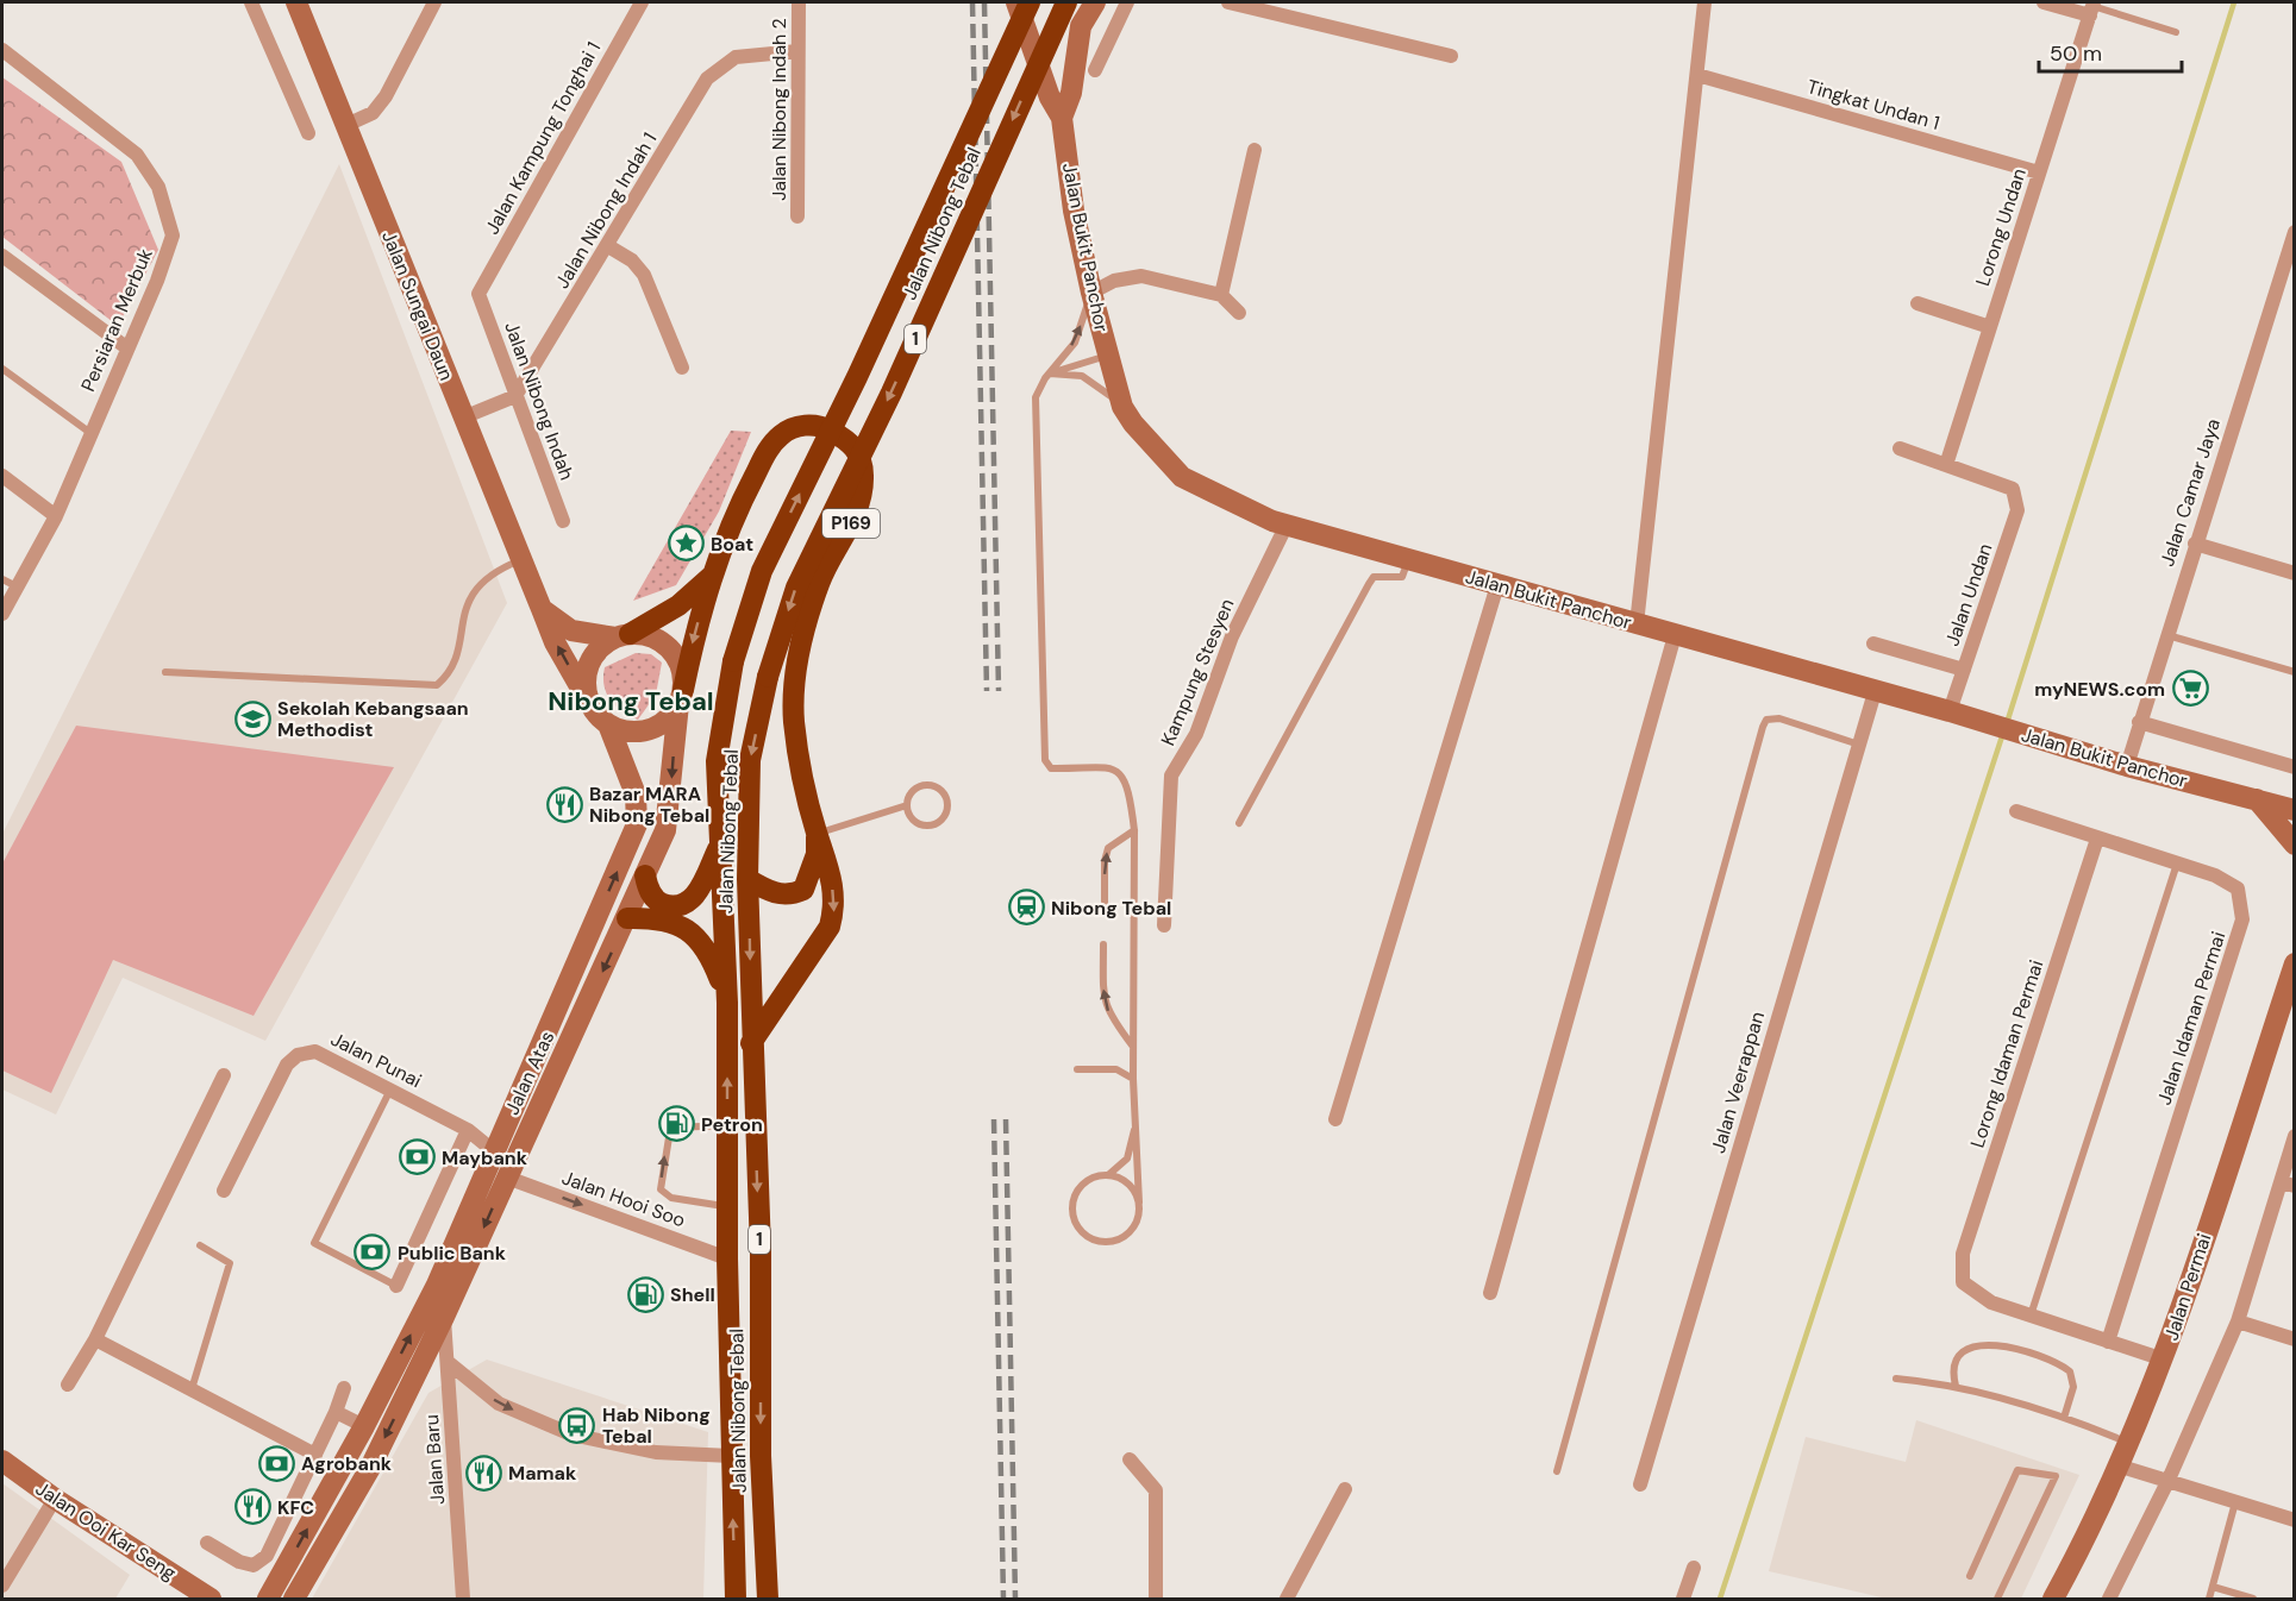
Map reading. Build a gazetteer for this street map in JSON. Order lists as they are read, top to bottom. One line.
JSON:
{"streets":{"highway":["Jalan Nibong Tebal","1","P169","Jalan Atas"],"main road":["Jalan Bukit Panchor","Jalan Sungai Daun","Jalan Permai","Jalan Ooi Kar Seng"],"street":["Tingkat Undan 1","Jalan Nibong Indah 2","Jalan Kampung Tonghai 1","Jalan Nibong Indah 1","Lorong Undan","Persiaran Merbuk","Jalan Nibong Indah","Jalan Camar Jaya","Jalan Undan","Kampung Stesyen","Jalan Idaman Permai","Lorong Idaman Permai","Jalan Punai","Jalan Veerappan","Jalan Hooi Soo","Jalan Baru"]},"crossings":[["Tingkat Undan 1","Lorong Undan"],["Jalan Nibong Indah 2","Jalan Nibong Indah 1"],["Jalan Kampung Tonghai 1","Jalan Nibong Indah"],["Jalan Nibong Indah 1","Jalan Nibong Indah"],["Jalan Nibong Tebal","Jalan Bukit Panchor"],["Jalan Nibong Tebal","P169"],["Jalan Nibong Tebal","Jalan Hooi Soo"],["Lorong Undan","Jalan Undan"],["Jalan Bukit Panchor","Jalan Camar Jaya"],["Jalan Bukit Panchor","Jalan Undan"],["Jalan Bukit Panchor","Kampung Stesyen"],["Jalan Bukit Panchor","Jalan Veerappan"],["Jalan Sungai Daun","Jalan Atas"],["P169","Jalan Atas"],["Jalan Idaman Permai","Lorong Idaman Permai"],["Jalan Punai","Jalan Atas"],["Jalan Atas","Jalan Hooi Soo"],["Jalan Atas","Jalan Baru"]],"one_way":["Jalan Hooi Soo"],"districts":["Nibong Tebal"],"places":{"place":["Boat"],"supermarket":["myNEWS.com"],"school or university":["Sekolah Kebangsaan Methodist"],"restaurant":["Bazar MARA Nibong Tebal","Mamak","KFC"],"station":["Nibong Tebal"],"fuel station":["Petron","Shell"],"bank":["Maybank","Public Bank","Agrobank"],"bus stop":["Hab Nibong Tebal"]},"scale_bar":"50 m"}
